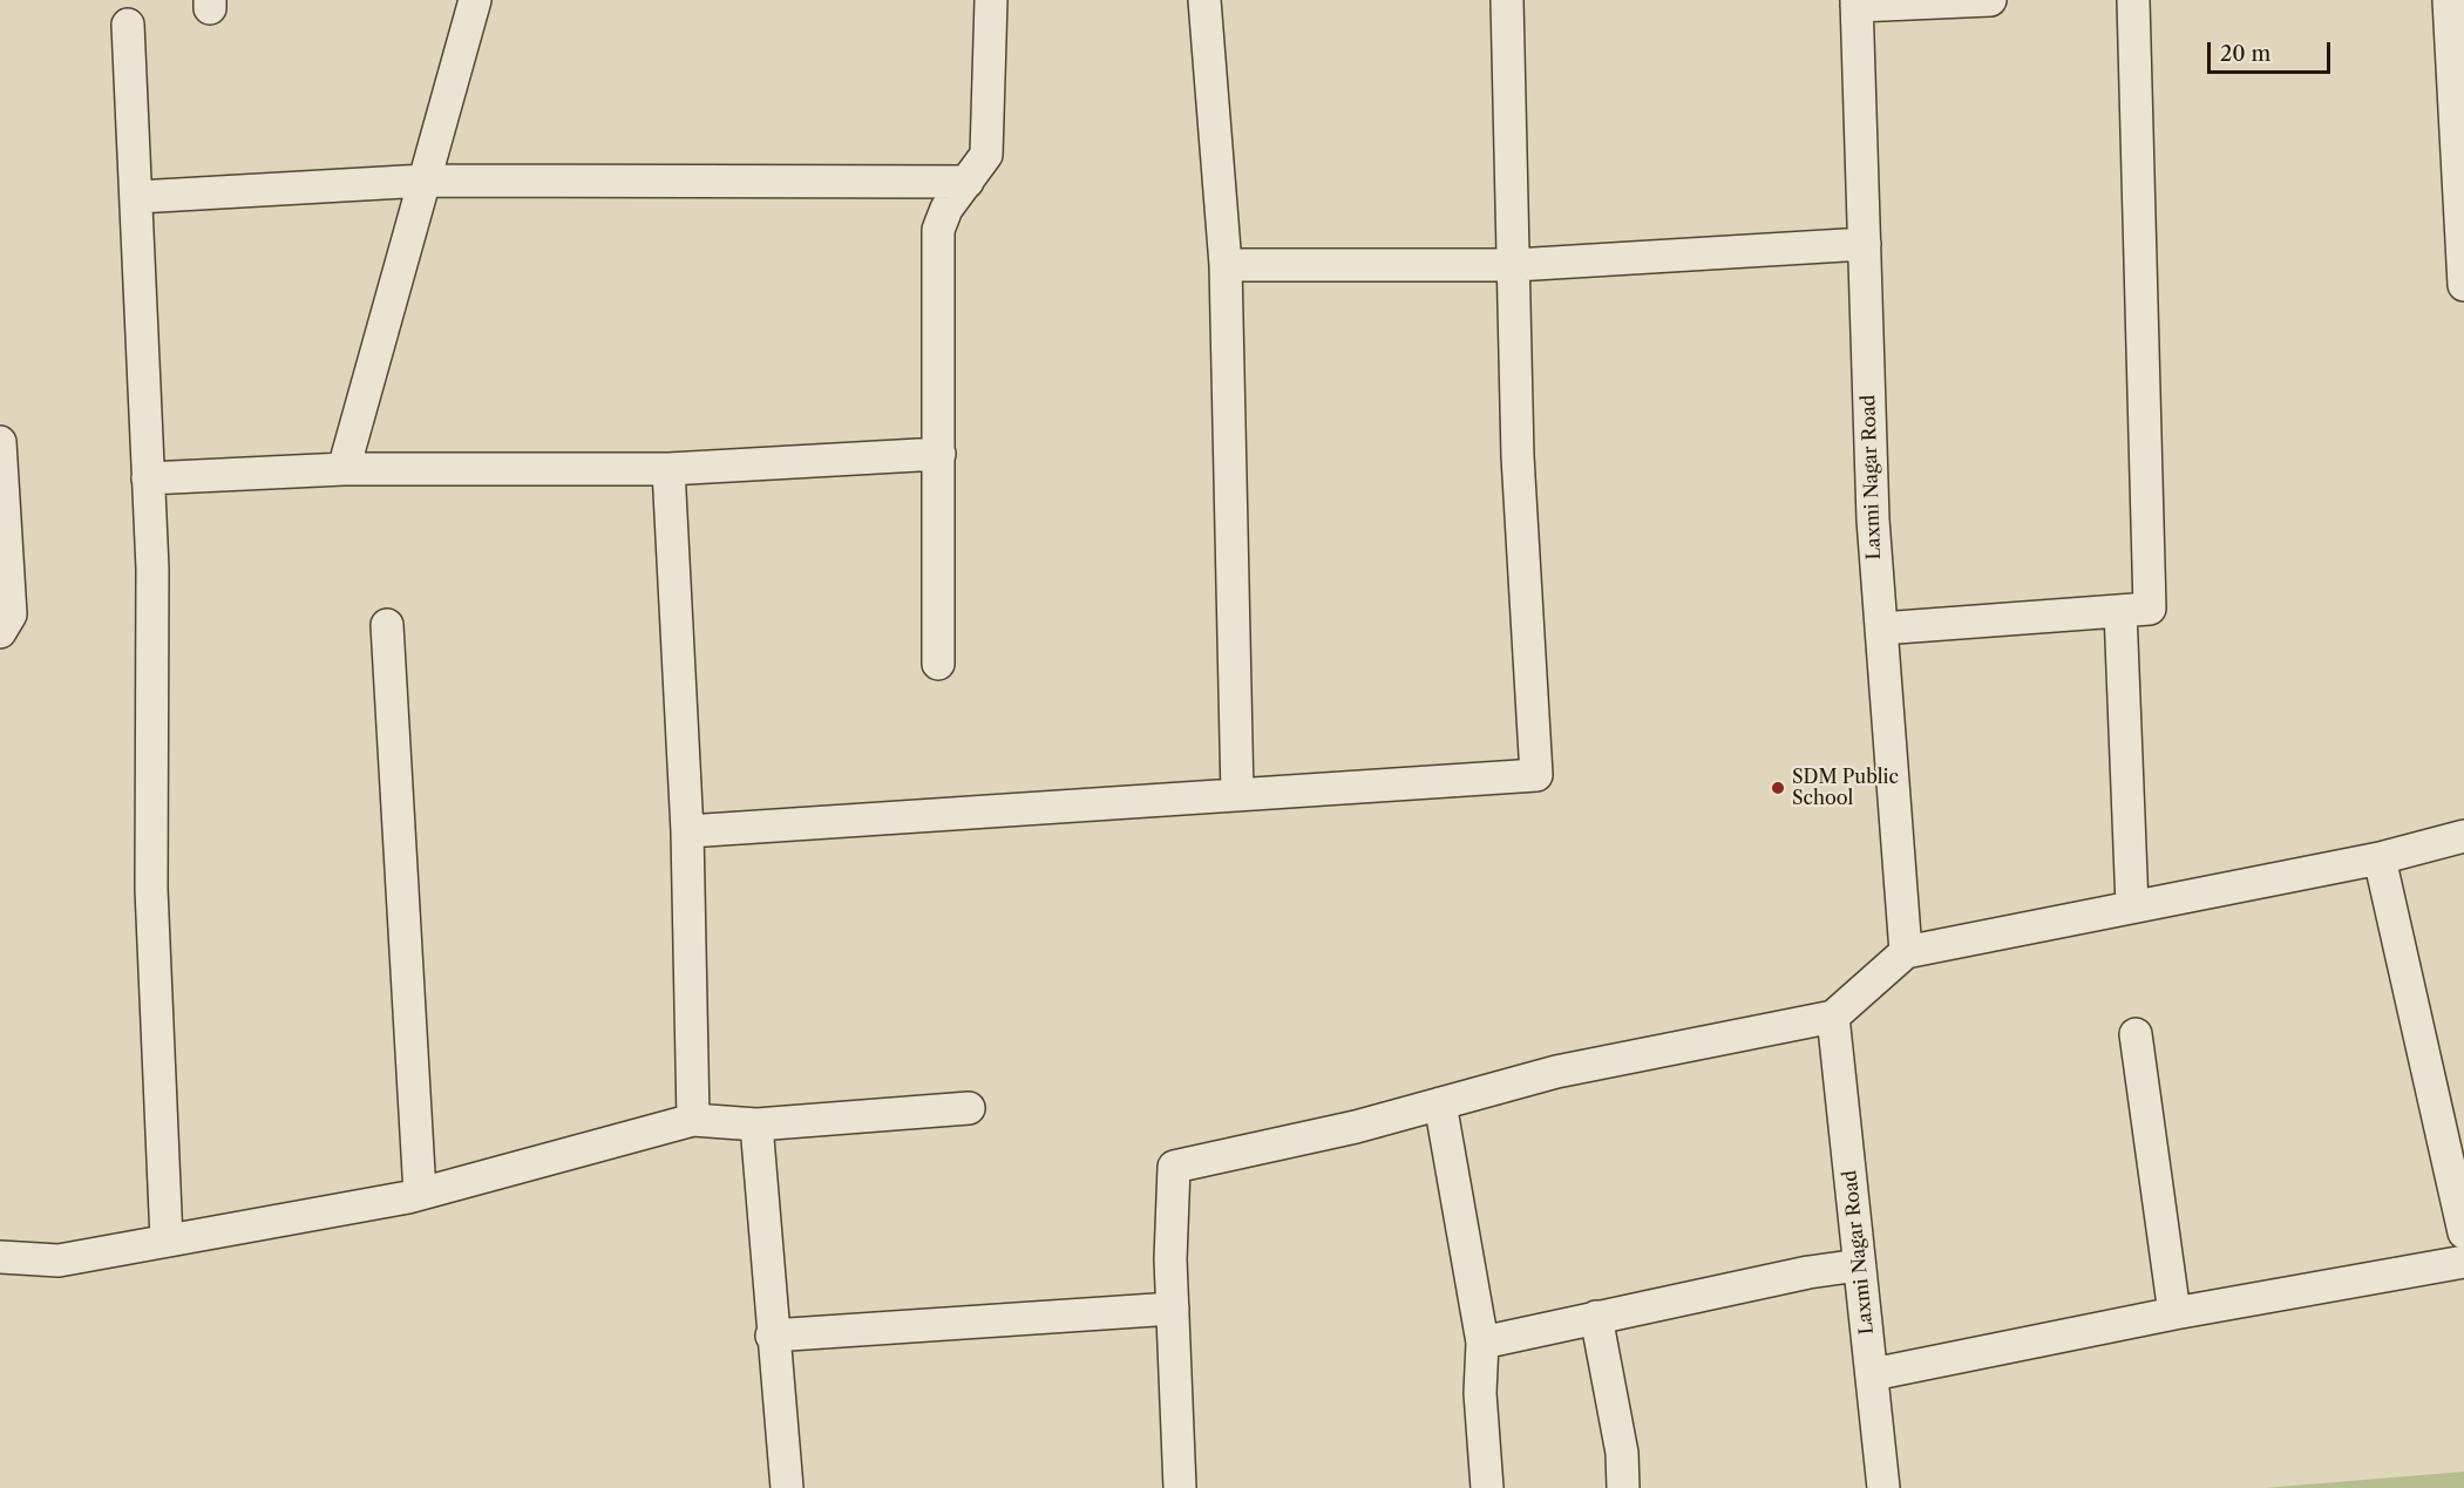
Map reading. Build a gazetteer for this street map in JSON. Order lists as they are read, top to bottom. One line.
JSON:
{"streets":{"street":["Laxmi Nagar Road"]},"places":["SDM Public School"],"scale_bar":"20 m"}
